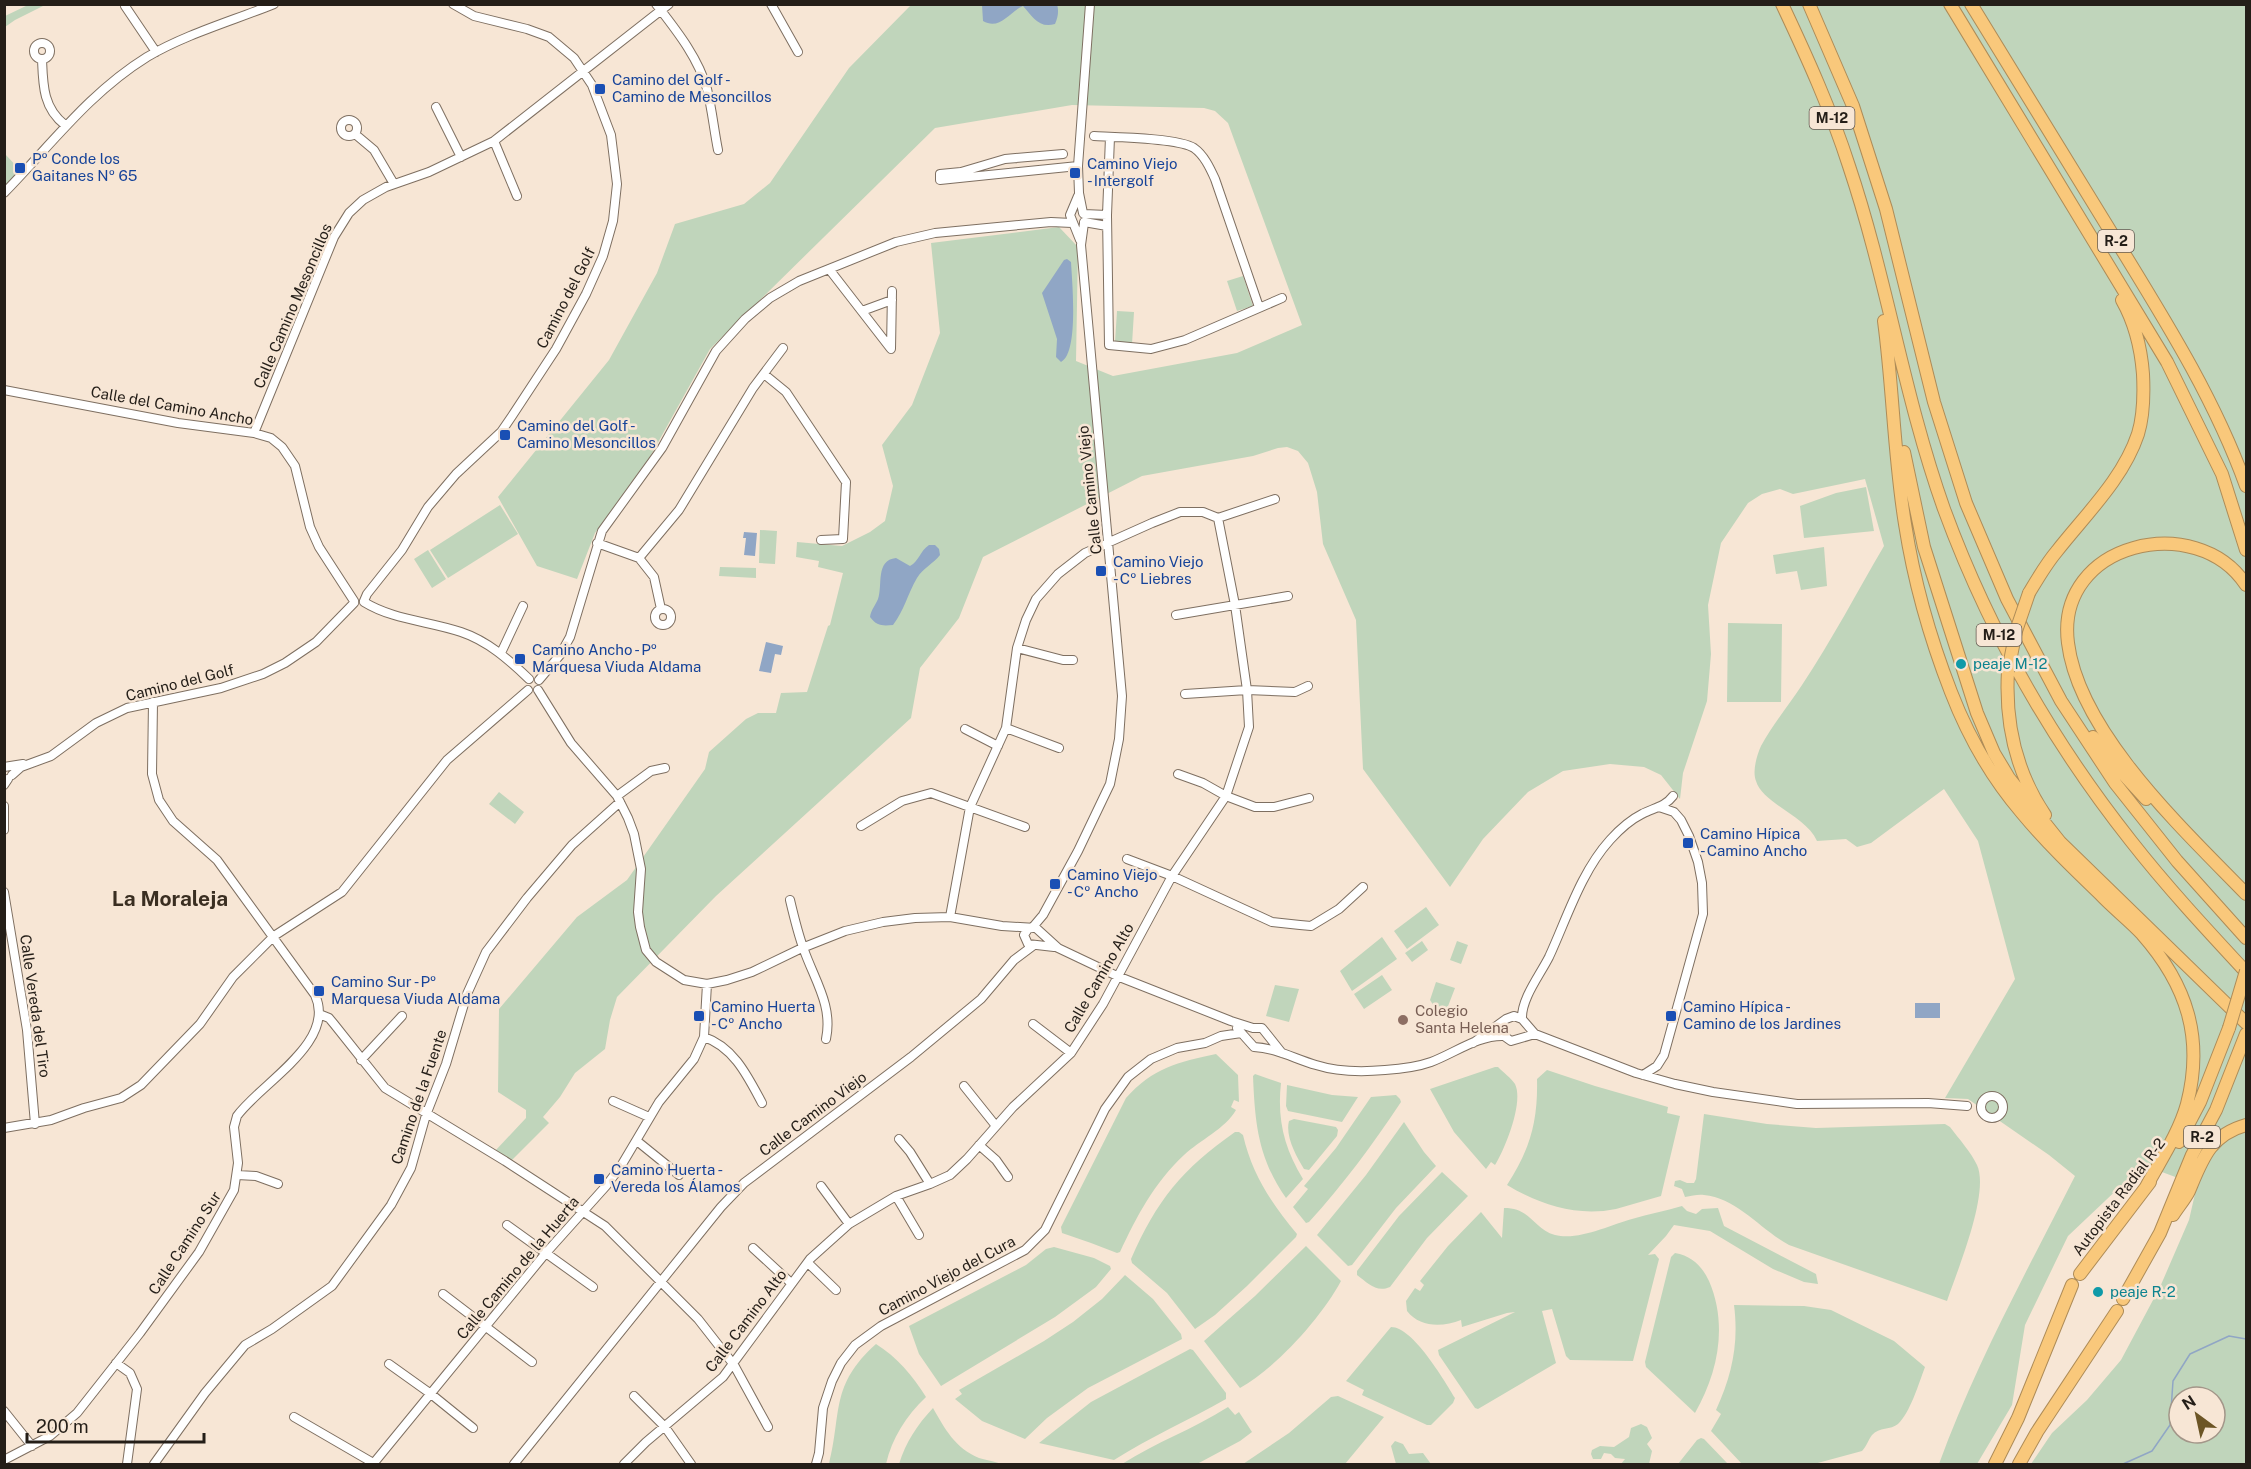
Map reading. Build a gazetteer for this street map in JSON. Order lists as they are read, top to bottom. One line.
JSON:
{"streets":{"highway":["M-12","R-2","Autopista Radial R-2"],"street":["Camino del Golf","Calle Camino Mesoncillos","Calle del Camino Ancho","Calle Camino Viejo","Calle Camino Alto","Calle Vereda del Tiro","Camino de la Fuente","Calle Camino Sur","Calle Camino de la Huerta","Camino Viejo del Cura"]},"crossings":[["M-12","Autopista Radial R-2"],["Camino del Golf","Calle Camino Mesoncillos"],["Camino del Golf","Calle del Camino Ancho"],["Calle Camino Mesoncillos","Calle del Camino Ancho"]],"districts":["La Moraleja"],"places":{"transit":["Camino del Golf - Camino de Mesoncillos","Pº Conde los Gaitanes Nº 65","Camino Viejo - Intergolf","Camino del Golf - Camino Mesoncillos","Camino Viejo - Cº Liebres","Camino Ancho - Pº Marquesa Viuda Aldama","Camino Hípica - Camino Ancho","Camino Viejo - Cº Ancho","Camino Sur - Pº Marquesa Viuda Aldama","Camino Huerta - Cº Ancho","Camino Hípica - Camino de los Jardines","Camino Huerta - Vereda los Álamos"],"other":["peaje M-12","Colegio Santa Helena","peaje R-2"]},"scale_bar":"200 m","north":"top left"}
